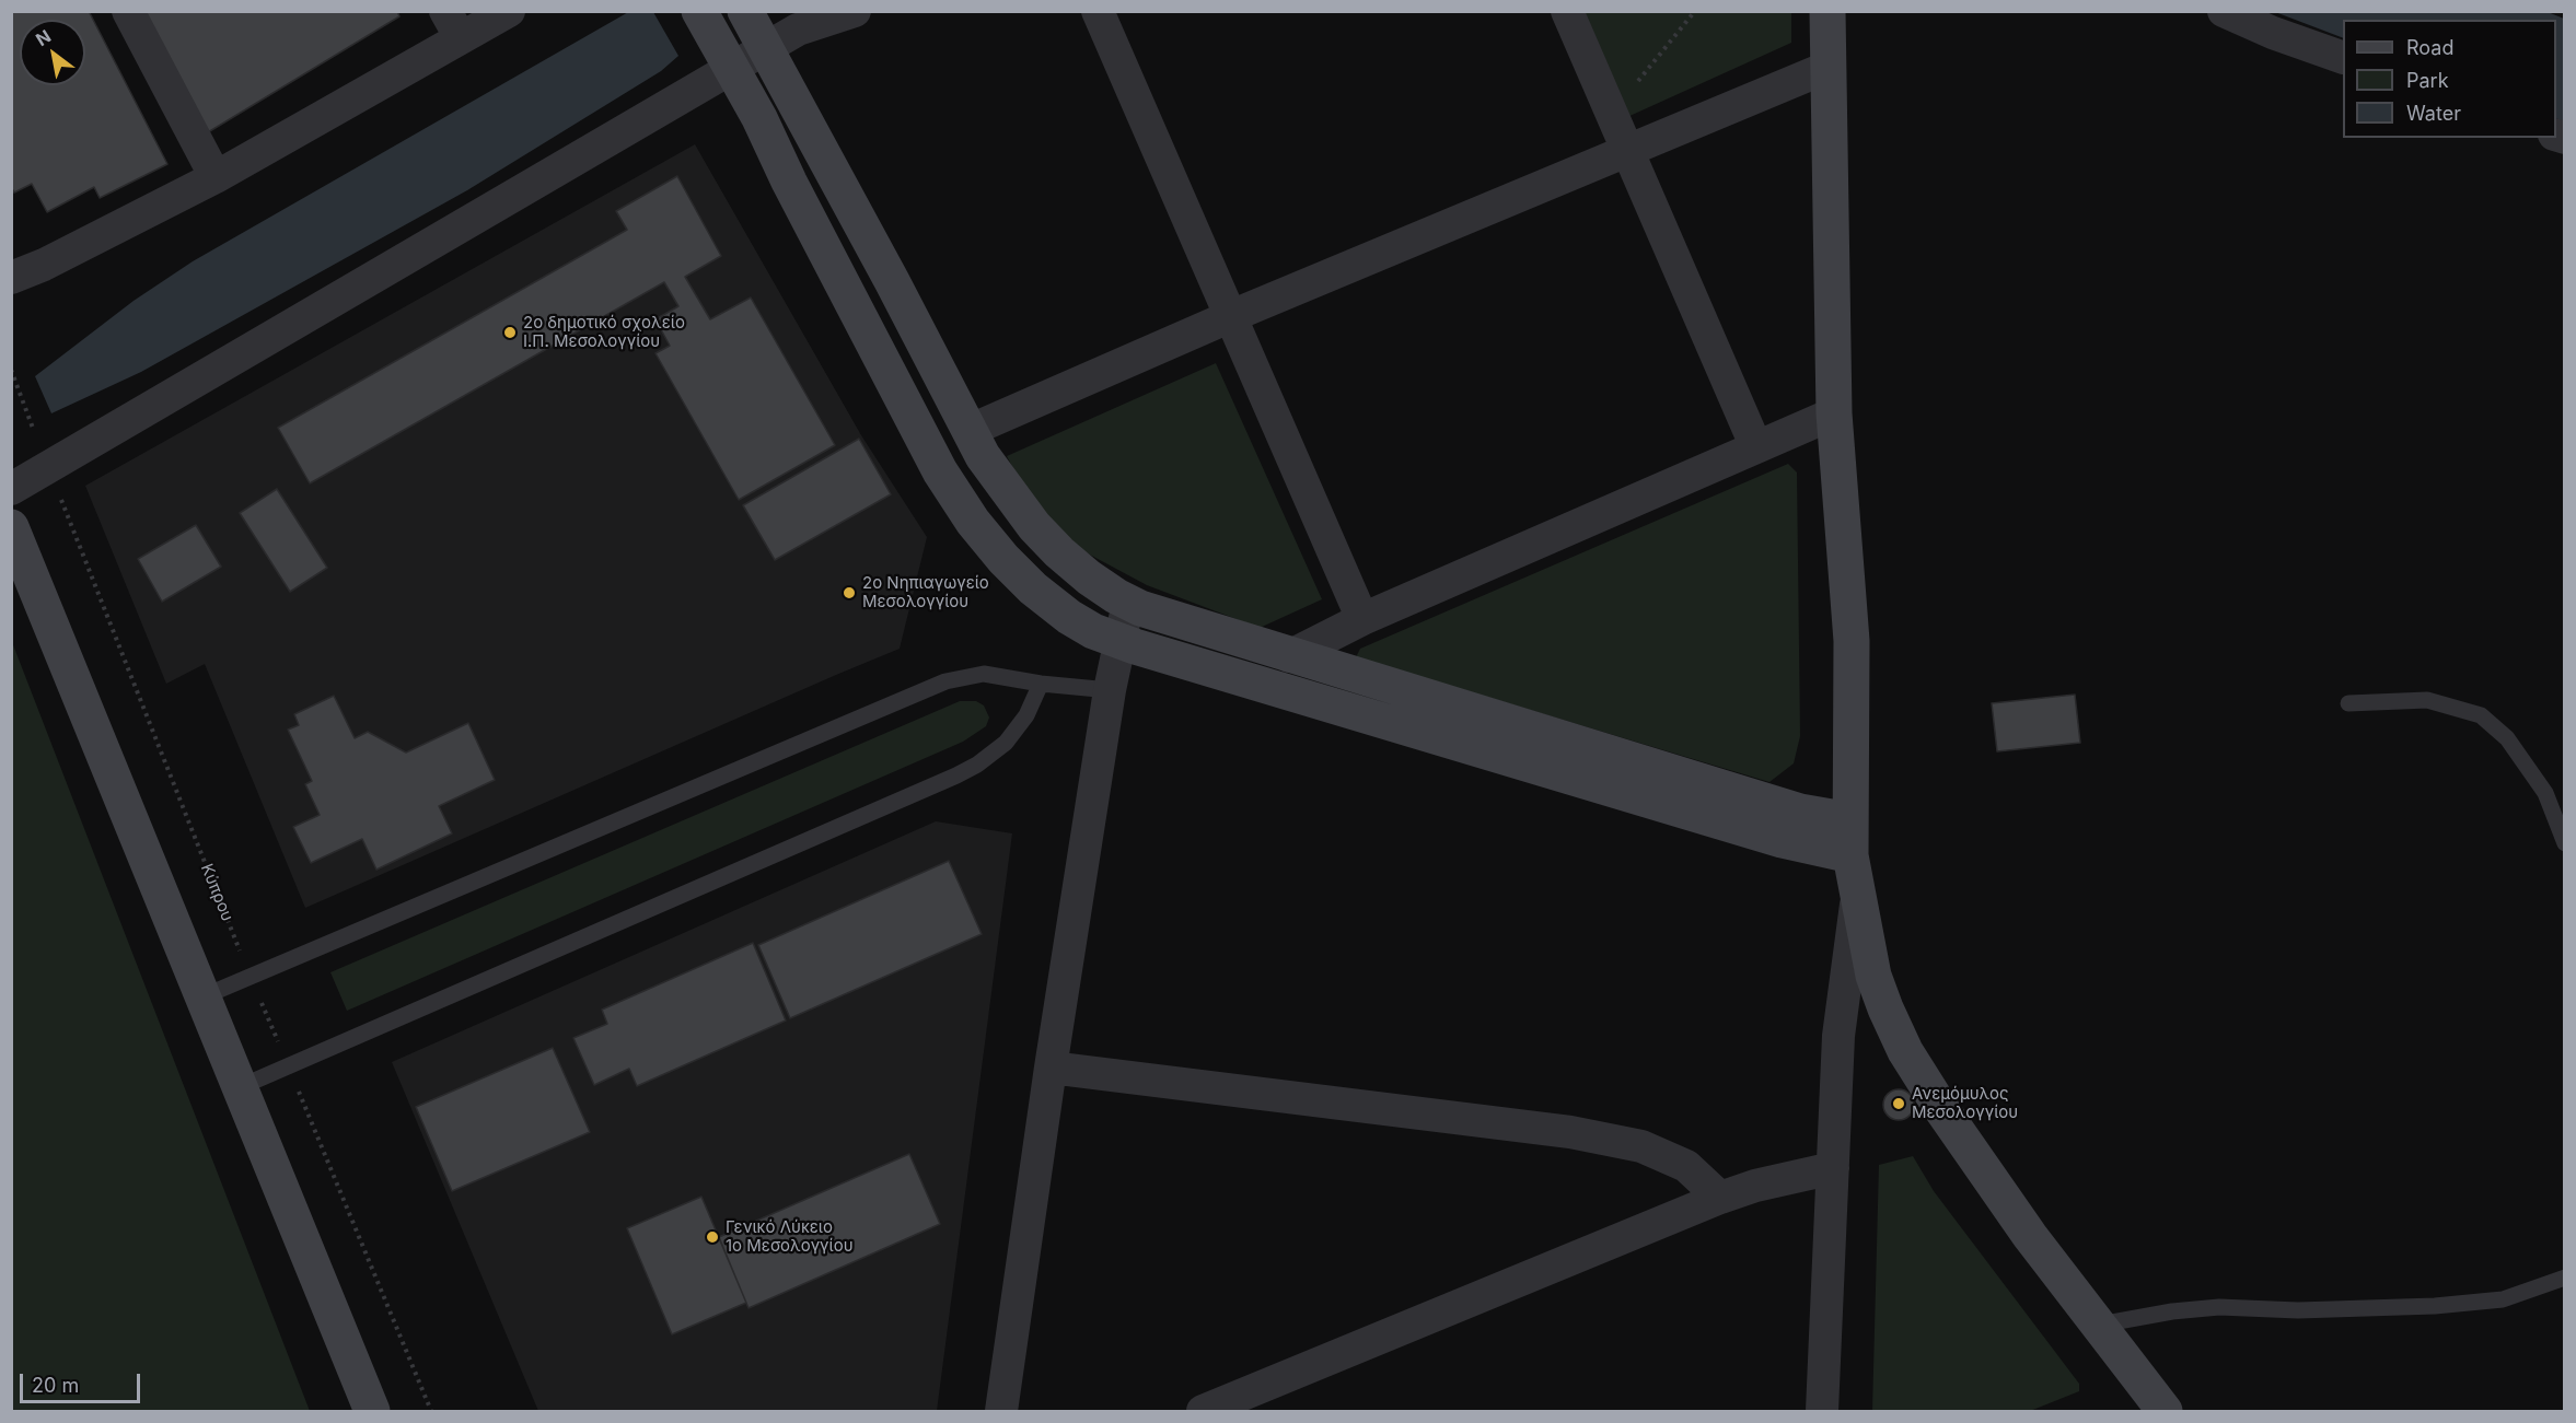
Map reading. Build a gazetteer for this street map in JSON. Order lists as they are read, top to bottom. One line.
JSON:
{"streets":{"path":["Κύπρου"]},"places":["2ο δημοτικό σχολείο Ι.Π. Μεσολογγίου","2ο Νηπιαγωγείο Μεσολογγίου","Ανεμόμυλος Μεσολογγίου","Γενικό Λύκειο 1ο Μεσολογγίου"],"legend":["Road","Park","Water"],"scale_bar":"20 m","north":"top left"}
